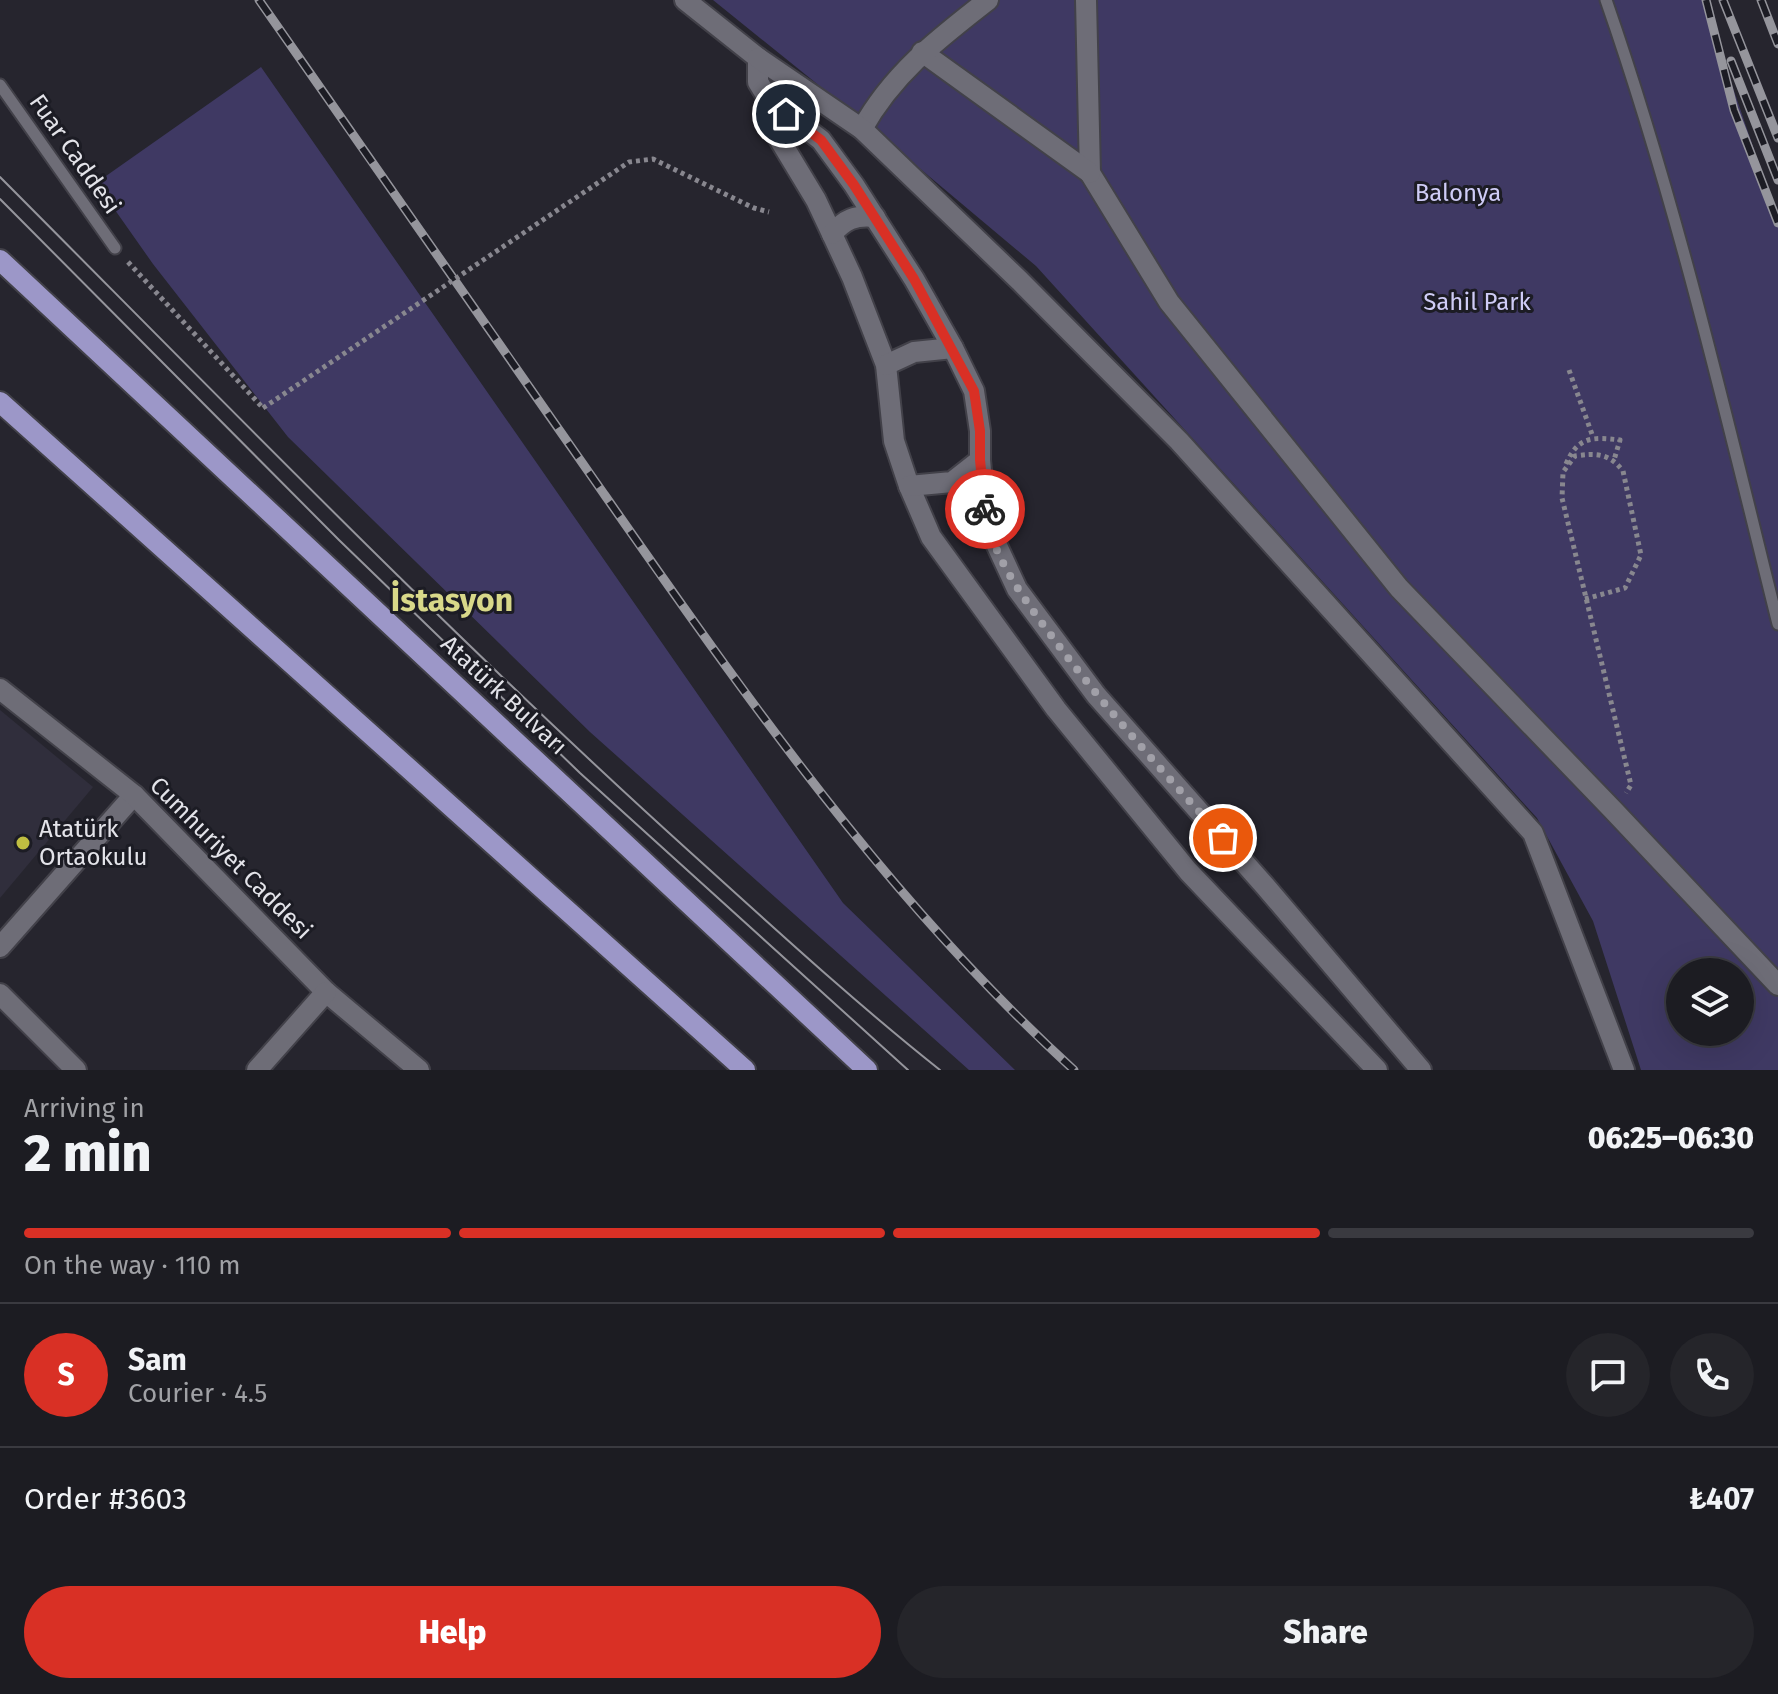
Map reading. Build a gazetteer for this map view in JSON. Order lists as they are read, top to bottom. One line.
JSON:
{"streets":{"main road":["Atatürk Bulvarı"],"street":["Cumhuriyet Caddesi"],"lane":["Fuar Caddesi"]},"districts":["İstasyon"],"parks":["Balonya","Sahil Park"],"places":["Atatürk Ortaokulu"],"page":{"heading":["2 min","Arriving in","06:25–06:30"],"panel":["Sam","Courier · 4.5","Order #3603","₺407"],"bar":"On the way · 110 m","round":"S","buttons":["Help","Share"]}}
